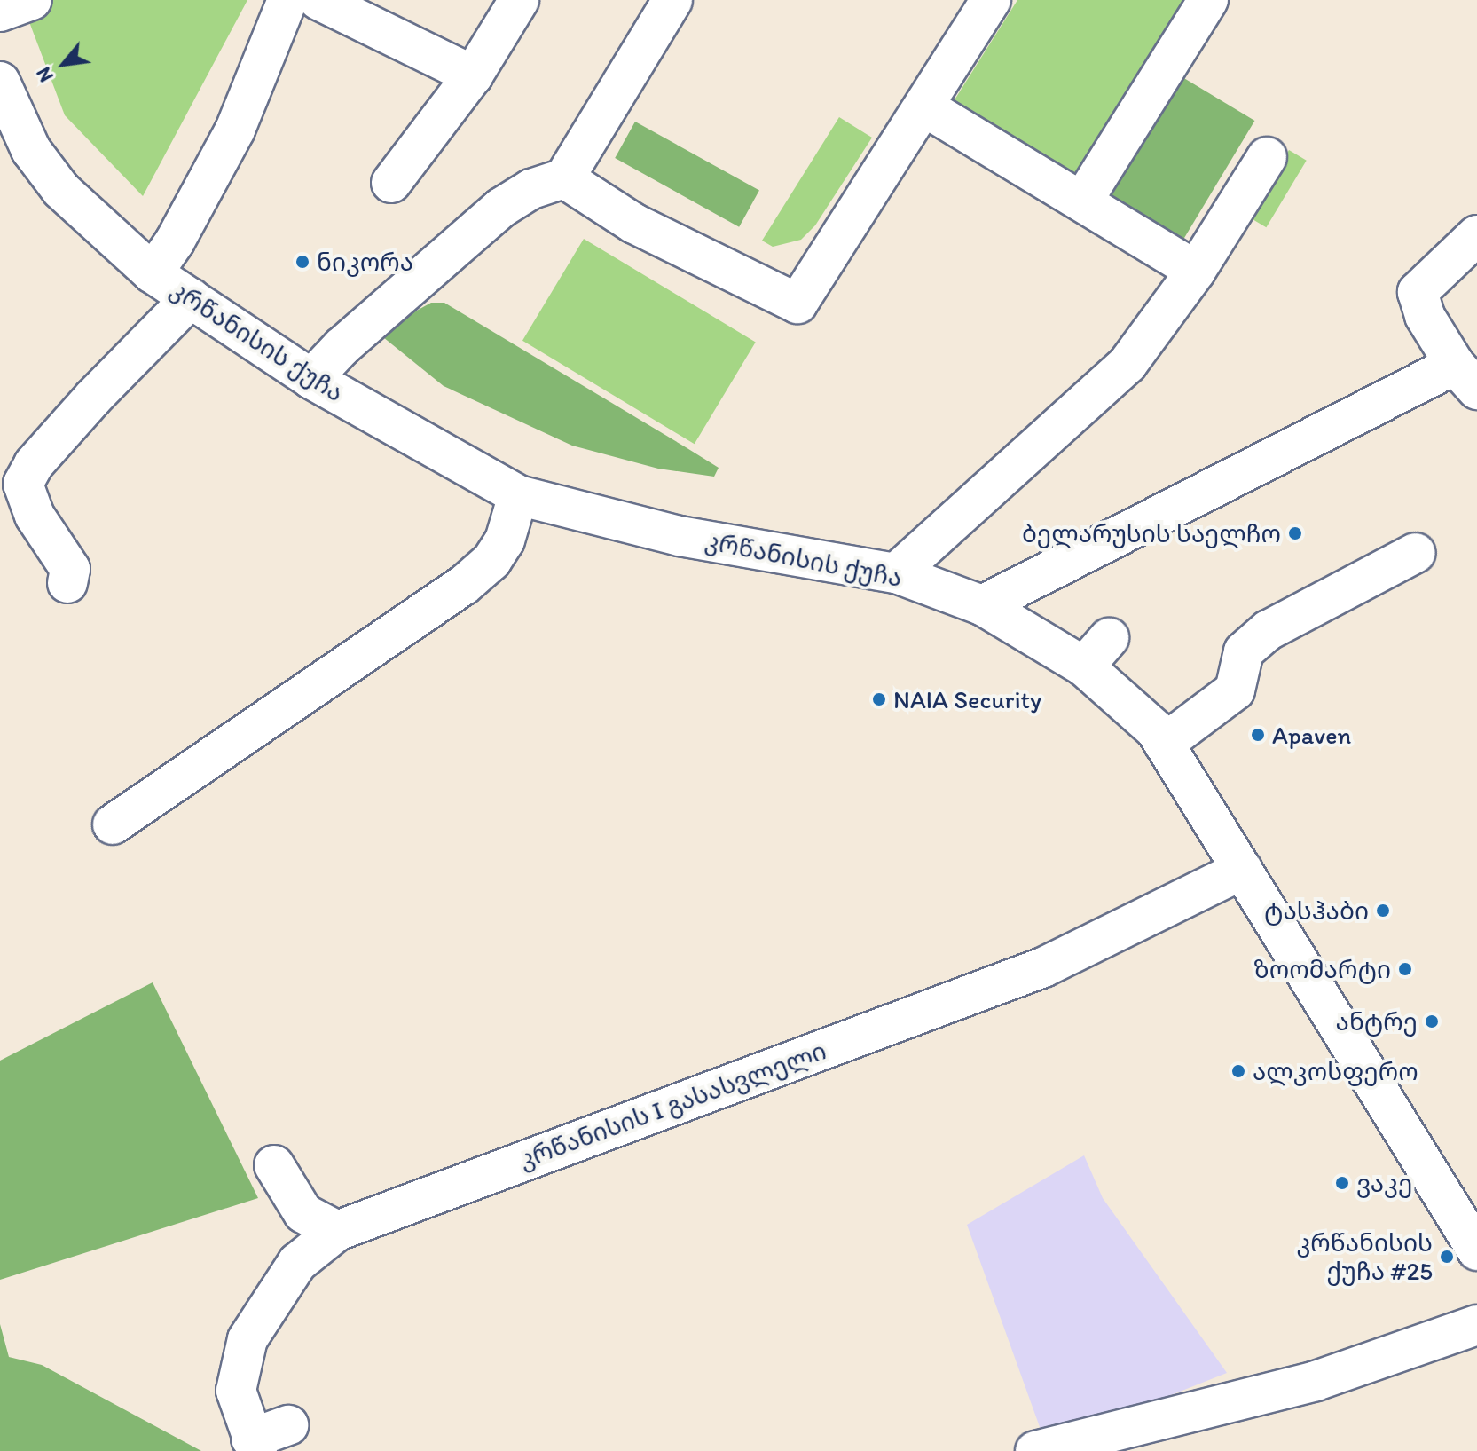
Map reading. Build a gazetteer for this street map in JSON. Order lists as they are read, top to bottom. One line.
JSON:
{"streets":{"street":["კრწანისის ქუჩა","კრწანისის I გასასვლელი"]},"crossings":[["კრწანისის ქუჩა","კრწანისის I გასასვლელი"]],"places":["ნიკორა","ბელარუსის საელჩო","NAIA Security","Apaven","ტასჰაბი","ზოომარტი","ანტრე","ალკოსფერო","ვაკე","კრწანისის ქუჩა #25"],"north":"bottom left"}
